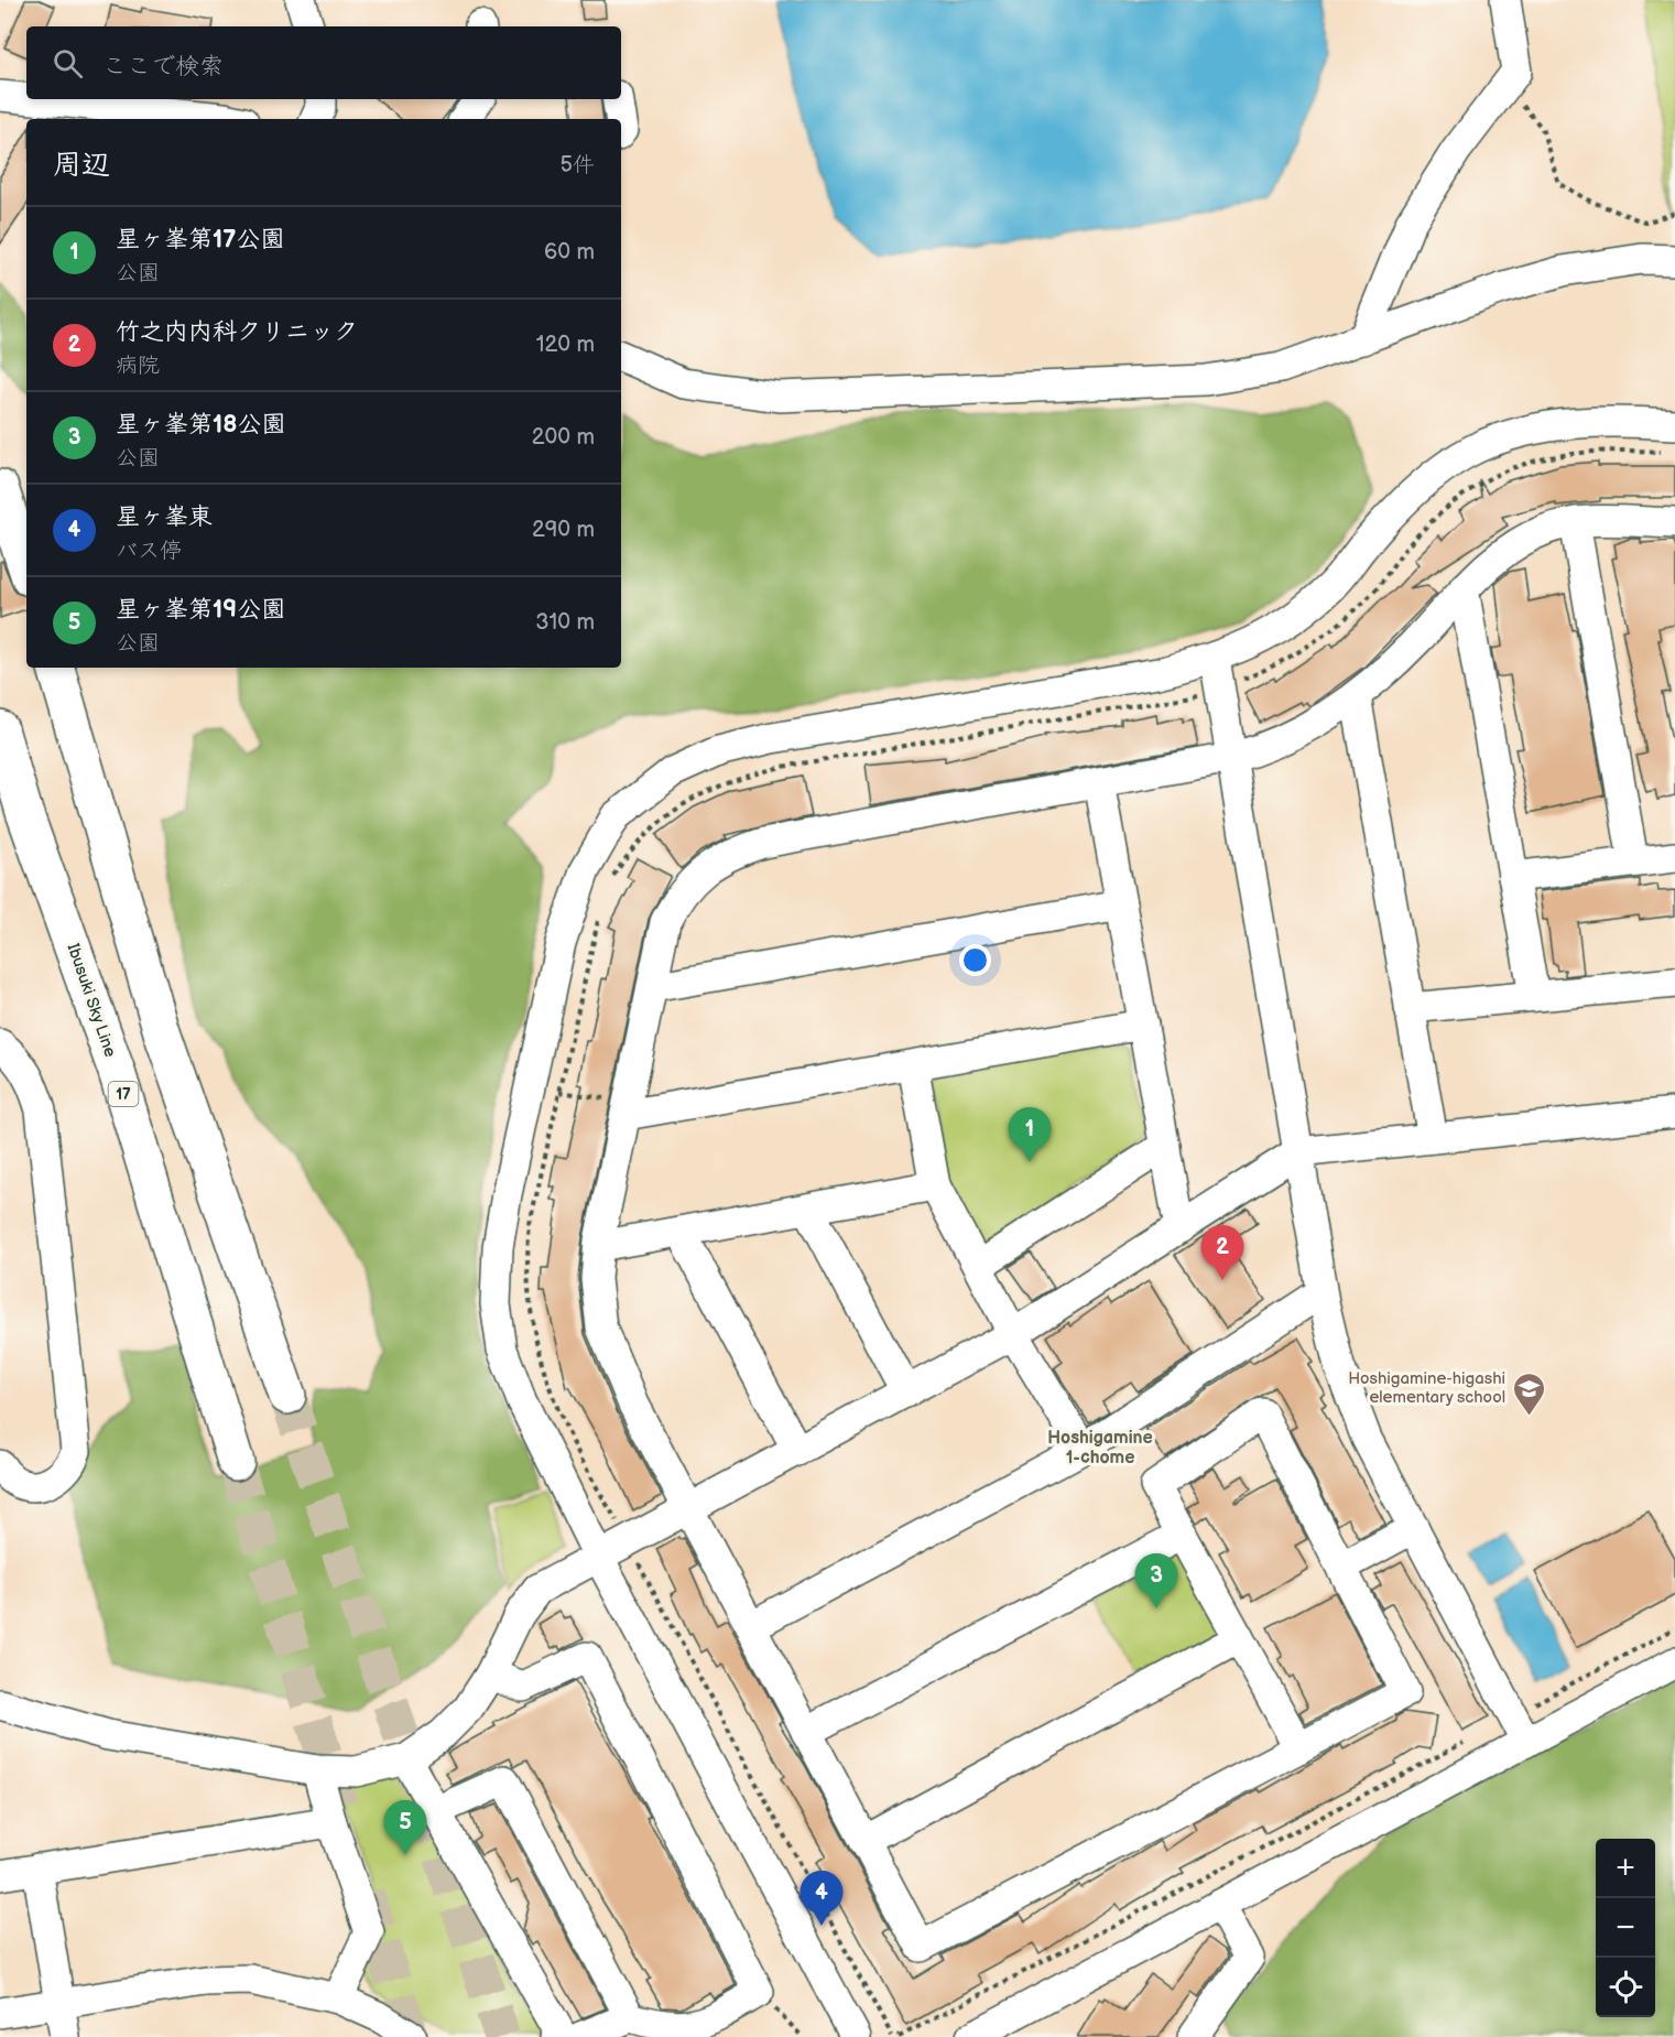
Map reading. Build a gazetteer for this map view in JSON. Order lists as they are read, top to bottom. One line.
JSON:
{"streets":{"highway":["Ibusuki Sky Line","17"]},"districts":["Hoshigamine 1-chome"],"places":{"school or university":["Hoshigamine-higashi elementary school"]},"page":{"search":"ここで検索","heading":["周辺","5件"],"list":[{"mark":"1","name":"星ヶ峯第17公園","note":"公園","value":"60 m"},{"mark":"2","name":"竹之内内科クリニック","note":"病院","value":"120 m"},{"mark":"3","name":"星ヶ峯第18公園","note":"公園","value":"200 m"},{"mark":"4","name":"星ヶ峯東","note":"バス停","value":"290 m"},{"mark":"5","name":"星ヶ峯第19公園","note":"公園","value":"310 m"}],"pins":["1","2","3","5","4"],"map_buttons":["+","−"]}}
